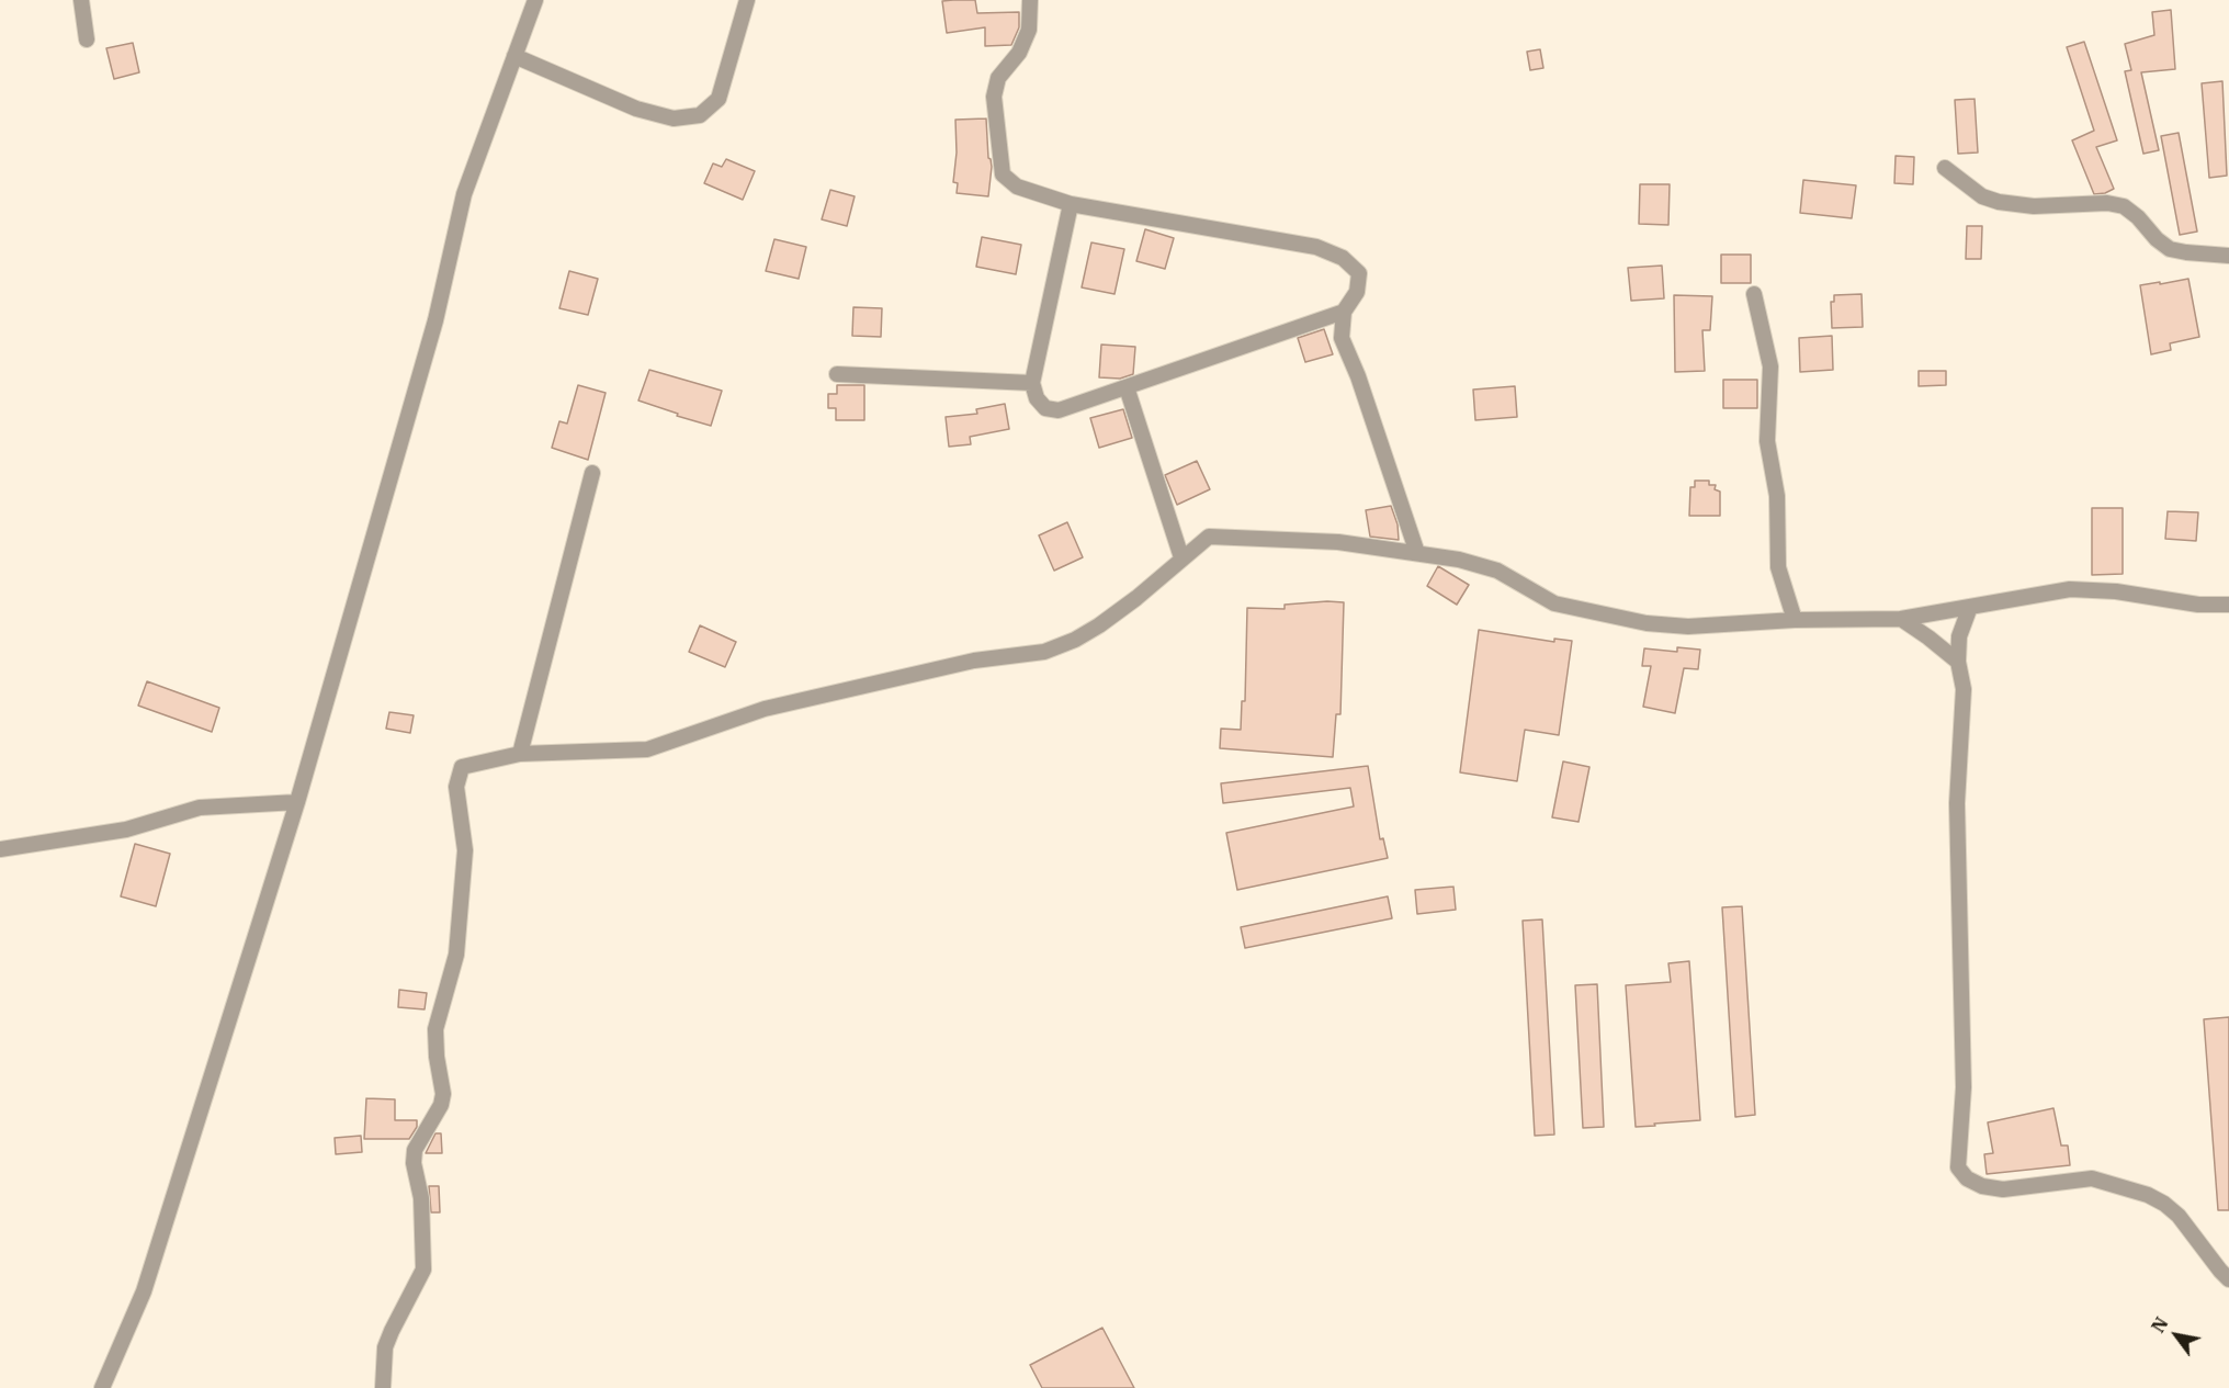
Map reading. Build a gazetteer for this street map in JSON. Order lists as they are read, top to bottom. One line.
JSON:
{"north":"top left"}
